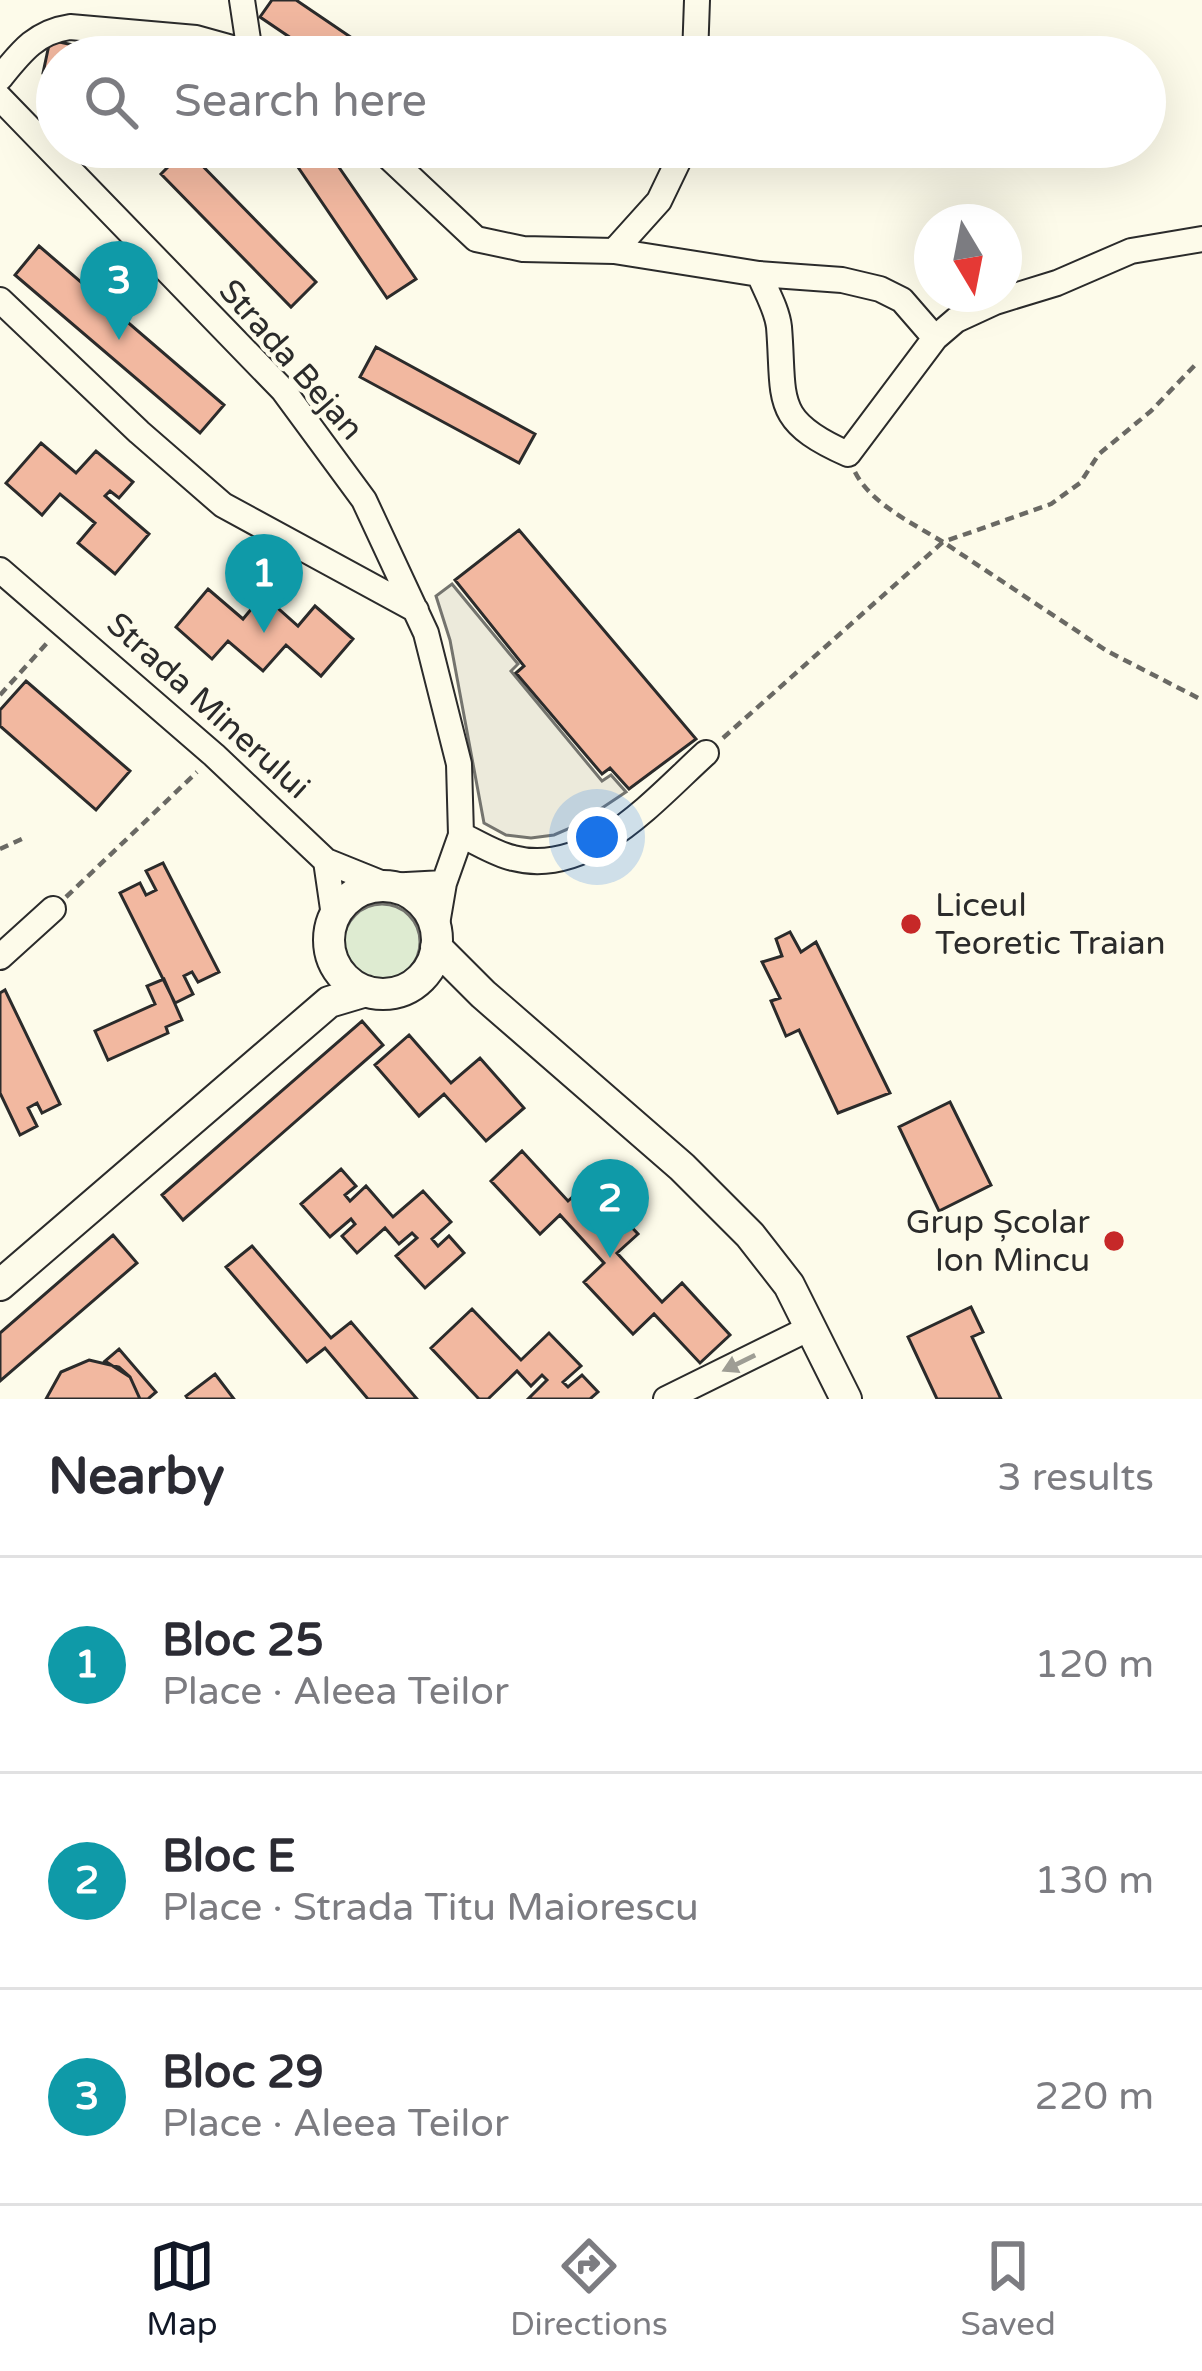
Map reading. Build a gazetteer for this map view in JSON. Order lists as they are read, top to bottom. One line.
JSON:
{"streets":{"street":["Strada Bejan","Strada Minerului"]},"places":["Liceul Teoretic Traian","Grup Școlar Ion Mincu"],"north":"bottom","page":{"search":"Search here","pins":["3","1","2"],"heading":["Nearby","3 results"],"list":[{"mark":"1","name":"Bloc 25","note":"Place · Aleea Teilor","value":"120 m"},{"mark":"2","name":"Bloc E","note":"Place · Strada Titu Maiorescu","value":"130 m"},{"mark":"3","name":"Bloc 29","note":"Place · Aleea Teilor","value":"220 m"}],"nav":["Map","Directions","Saved"]}}
